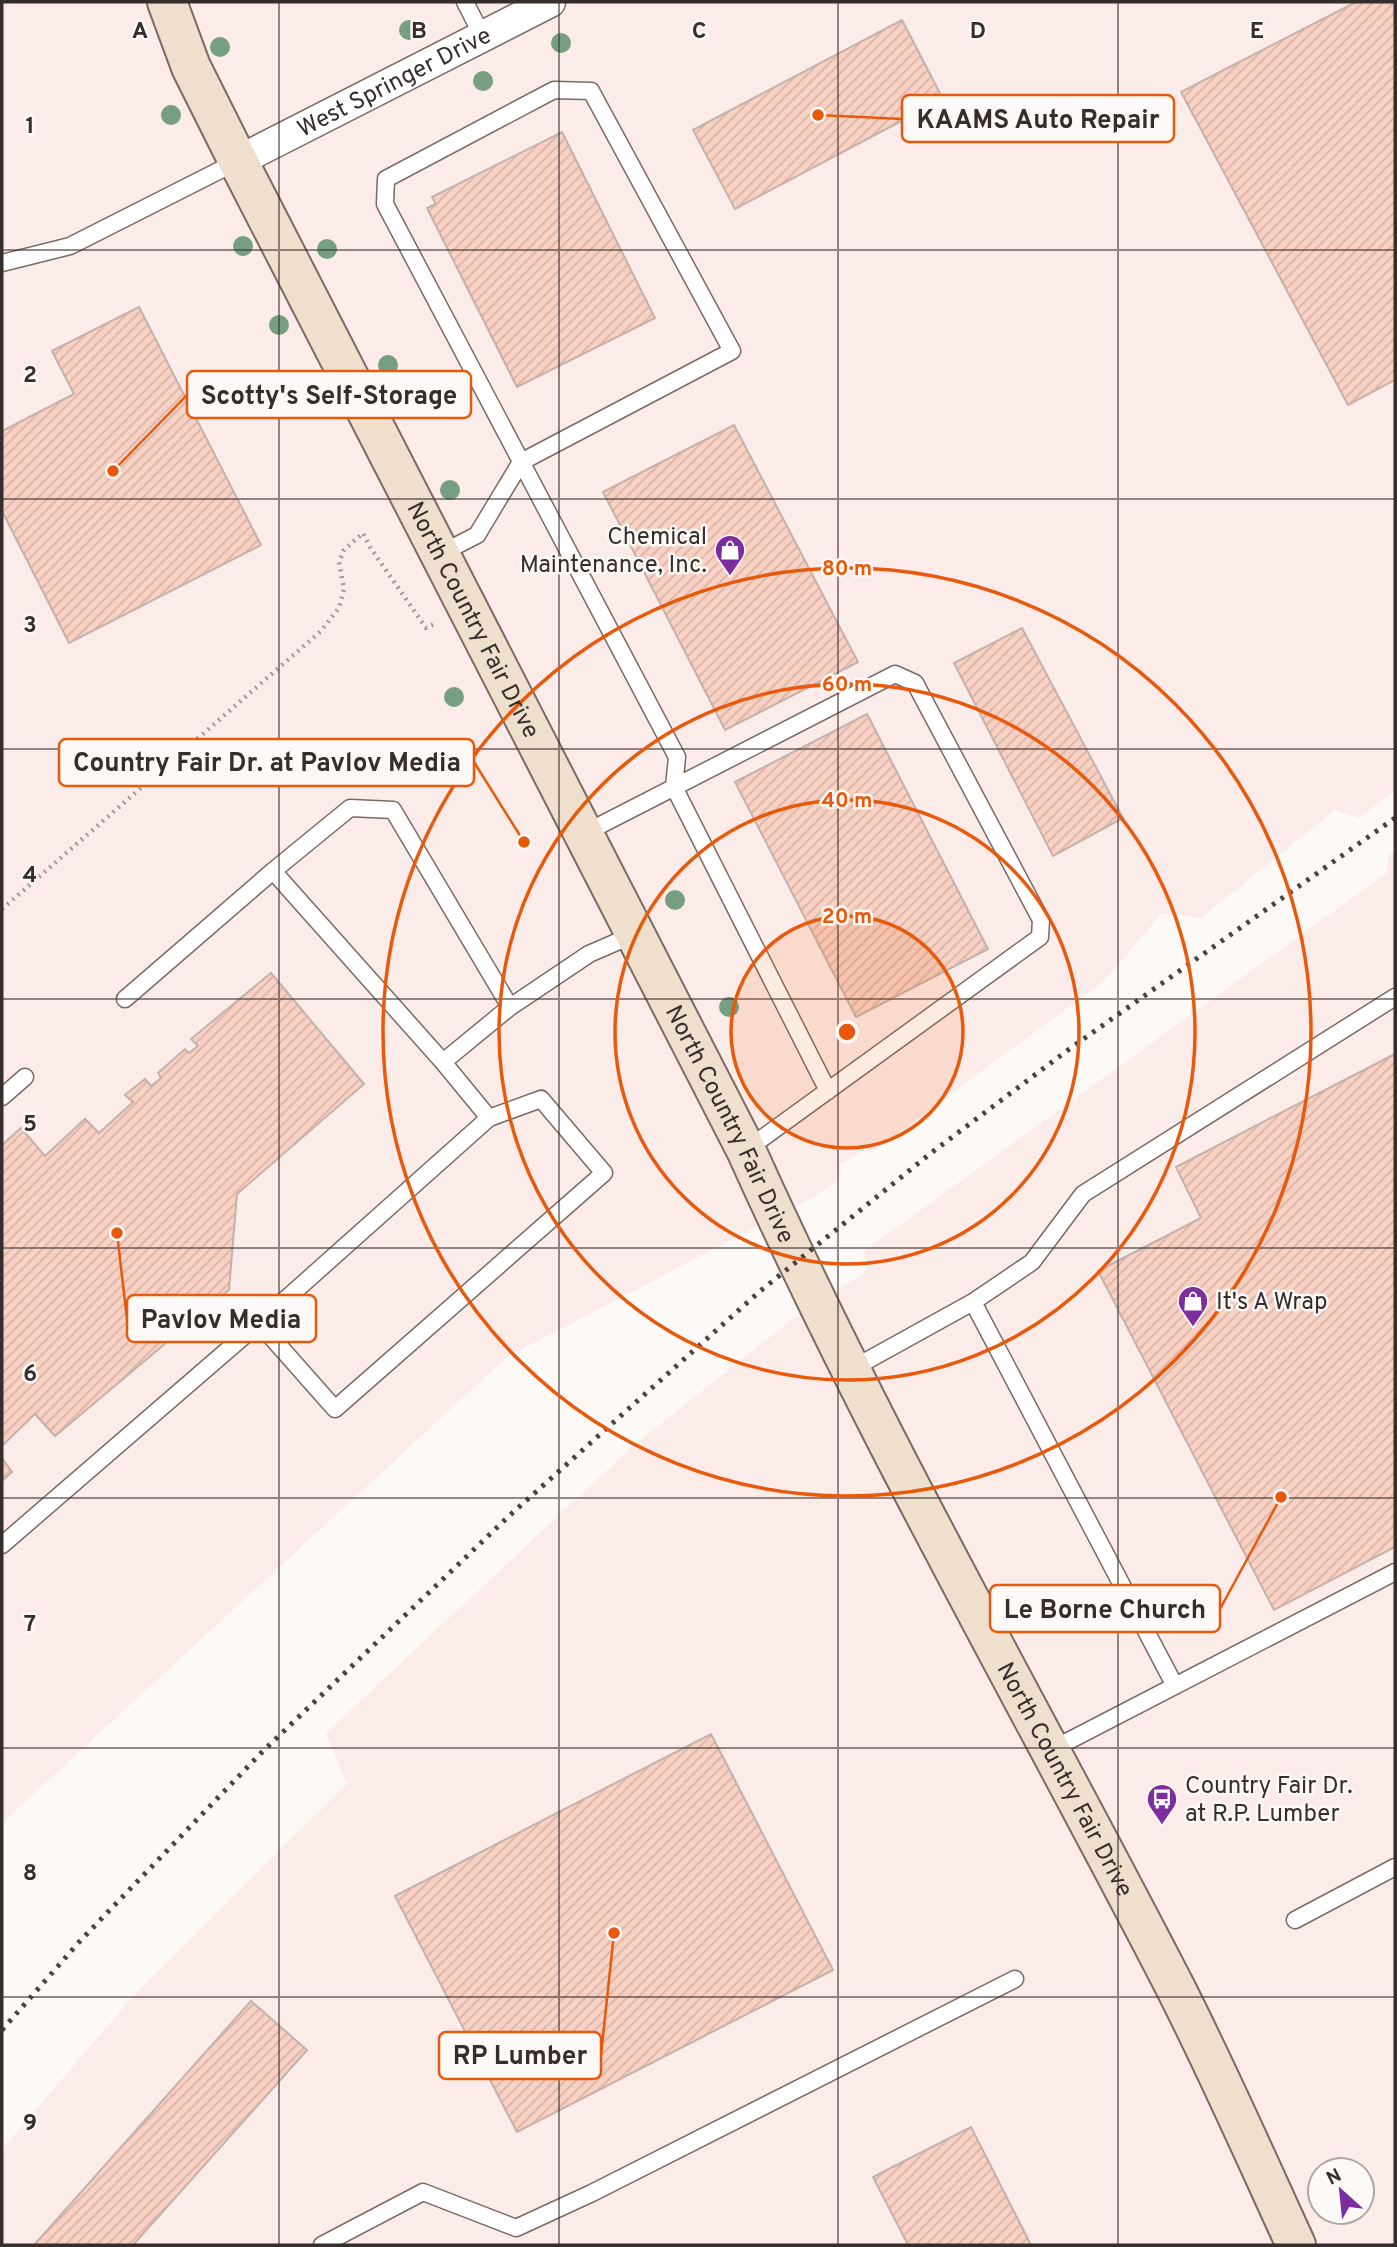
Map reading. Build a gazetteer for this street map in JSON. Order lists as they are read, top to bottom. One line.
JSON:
{"streets":{"street":["West Springer Drive","North Country Fair Drive"]},"crossings":[["West Springer Drive","North Country Fair Drive"]],"places":{"other":["KAAMS Auto Repair","Scotty's Self-Storage","Country Fair Dr. at Pavlov Media","Pavlov Media","Le Borne Church","RP Lumber"],"shop":["Chemical Maintenance, Inc.","It's A Wrap"],"bus stop":["Country Fair Dr. at R.P. Lumber"]},"north":"top left","grid":{"columns":["A","B","C","D","E"],"rows":["1","2","3","4","5","6","7","8","9"]},"rings":["80 m","60 m","40 m","20 m"]}
